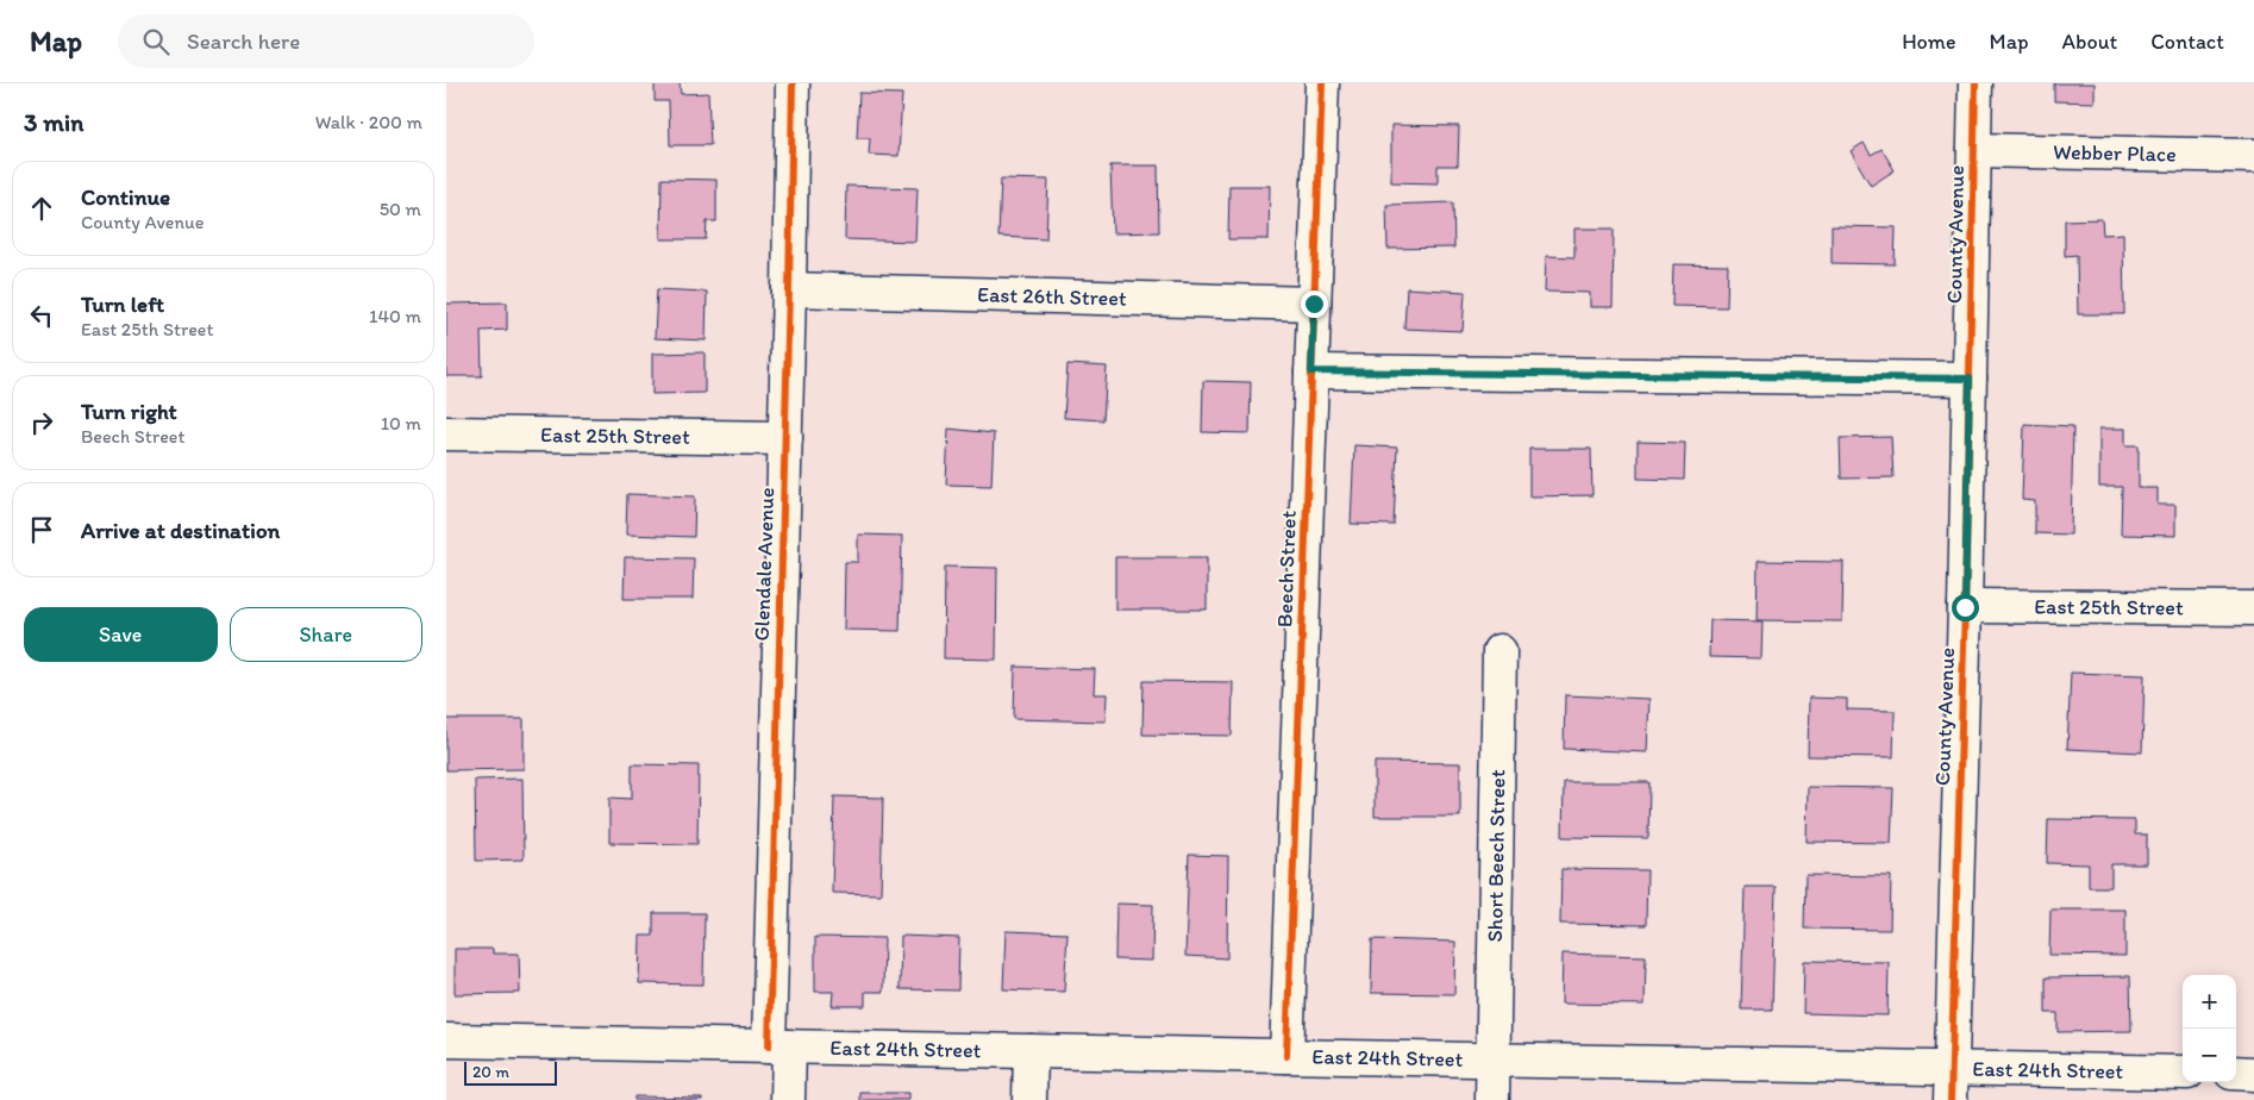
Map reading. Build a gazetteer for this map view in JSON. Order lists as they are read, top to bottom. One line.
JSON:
{"streets":{"street":["Webber Place","County Avenue","East 26th Street","East 25th Street","Glendale Avenue","Beech Street","Short Beech Street","East 24th Street"]},"crossings":[["Webber Place","County Avenue"],["County Avenue","East 25th Street"],["County Avenue","East 24th Street"],["East 26th Street","Glendale Avenue"],["East 26th Street","Beech Street"],["East 25th Street","Glendale Avenue"],["Glendale Avenue","East 24th Street"],["Beech Street","East 24th Street"],["Short Beech Street","East 24th Street"]],"scale_bar":"20 m","page":{"header":"Map","search":"Search here","nav":["Home","Map","About","Contact"],"heading":["3 min","Walk · 200 m"],"list":[["Continue","County Avenue","50 m"],["Turn left","East 25th Street","140 m"],["Turn right","Beech Street","10 m"],"Arrive at destination"],"buttons":["Save","Share"],"map_buttons":["+","−"],"scale":"20 m"}}
